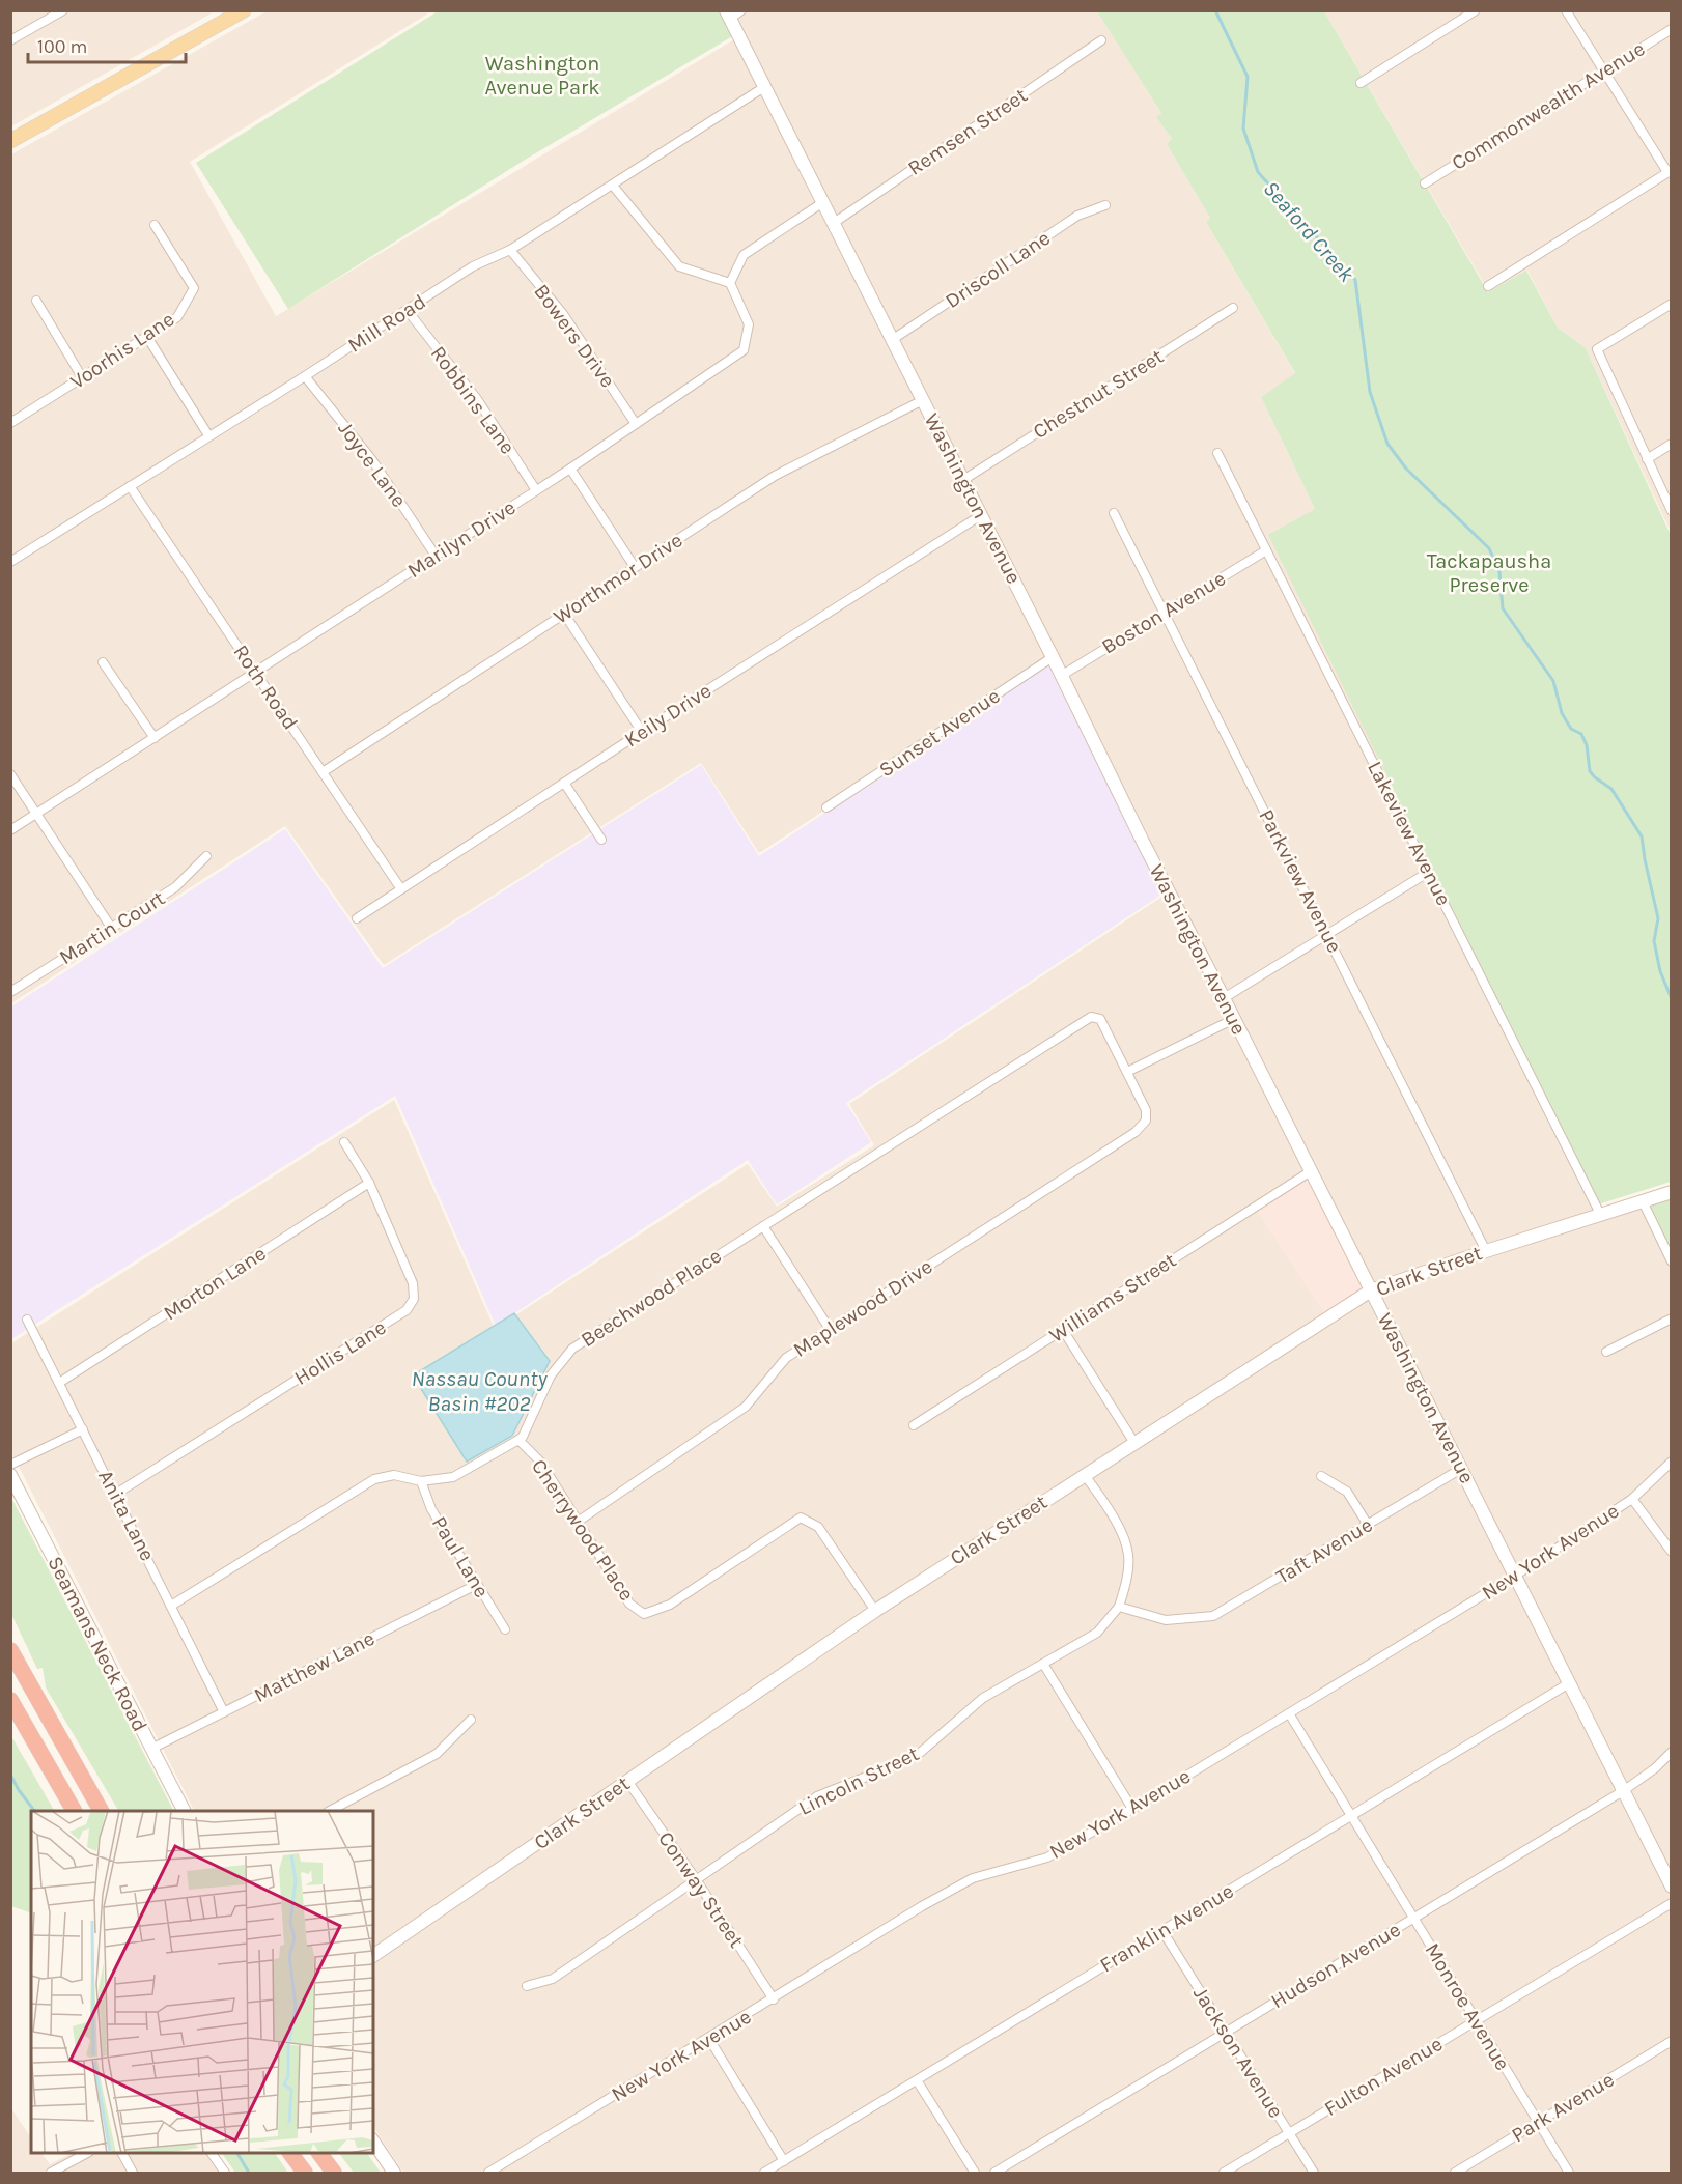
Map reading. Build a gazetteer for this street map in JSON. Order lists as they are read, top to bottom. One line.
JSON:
{"streets":{"street":["Commonwealth Avenue","Remsen Street","Driscoll Lane","Mill Road","Bowers Drive","Voorhis Lane","Chestnut Street","Robbins Lane","Joyce Lane","Washington Avenue","Marilyn Drive","Worthmor Drive","Boston Avenue","Roth Road","Keily Drive","Sunset Avenue","Lakeview Avenue","Parkview Avenue","Martin Court","Clark Street","Morton Lane","Beechwood Place","Williams Street","Maplewood Drive","Hollis Lane","Anita Lane","Cherrywood Place","Taft Avenue","New York Avenue","Paul Lane","Seamans Neck Road","Matthew Lane","Lincoln Street","Conway Street","Franklin Avenue","Hudson Avenue","Monroe Avenue","Jackson Avenue","Fulton Avenue","Park Avenue"]},"crossings":[["Remsen Street","Washington Avenue"],["Driscoll Lane","Washington Avenue"],["Mill Road","Bowers Drive"],["Mill Road","Robbins Lane"],["Mill Road","Joyce Lane"],["Mill Road","Washington Avenue"],["Mill Road","Roth Road"],["Bowers Drive","Marilyn Drive"],["Chestnut Street","Washington Avenue"],["Robbins Lane","Marilyn Drive"],["Joyce Lane","Marilyn Drive"],["Washington Avenue","Worthmor Drive"],["Washington Avenue","Boston Avenue"],["Washington Avenue","Keily Drive"],["Washington Avenue","Sunset Avenue"],["Washington Avenue","Clark Street"],["Washington Avenue","Williams Street"],["Washington Avenue","Taft Avenue"],["Washington Avenue","New York Avenue"],["Washington Avenue","Franklin Avenue"],["Washington Avenue","Hudson Avenue"],["Marilyn Drive","Roth Road"],["Worthmor Drive","Roth Road"],["Boston Avenue","Lakeview Avenue"],["Boston Avenue","Parkview Avenue"],["Roth Road","Keily Drive"],["Lakeview Avenue","Clark Street"],["Parkview Avenue","Clark Street"],["Clark Street","Cherrywood Place"],["Clark Street","Lincoln Street"],["Clark Street","Conway Street"],["Morton Lane","Hollis Lane"],["Morton Lane","Anita Lane"],["Beechwood Place","Maplewood Drive"],["Beechwood Place","Cherrywood Place"],["Maplewood Drive","Cherrywood Place"],["Hollis Lane","Anita Lane"],["Anita Lane","Matthew Lane"],["Taft Avenue","Lincoln Street"],["New York Avenue","Conway Street"],["New York Avenue","Monroe Avenue"],["Paul Lane","Matthew Lane"],["Seamans Neck Road","Matthew Lane"],["Lincoln Street","Conway Street"],["Franklin Avenue","Monroe Avenue"],["Franklin Avenue","Jackson Avenue"],["Hudson Avenue","Monroe Avenue"],["Hudson Avenue","Jackson Avenue"],["Monroe Avenue","Fulton Avenue"],["Monroe Avenue","Park Avenue"],["Jackson Avenue","Fulton Avenue"]],"water":["Seaford Creek","Nassau County Basin #202"],"parks":["Washington Avenue Park","Tackapausha Preserve"],"scale_bar":"100 m"}
